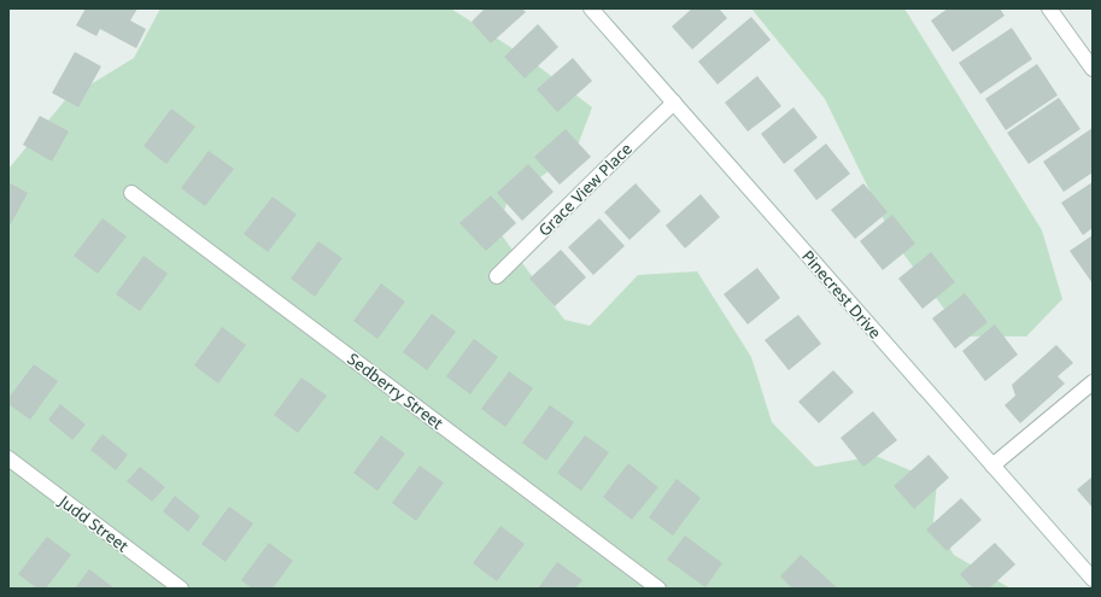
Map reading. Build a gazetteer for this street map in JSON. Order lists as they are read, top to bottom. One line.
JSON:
{"streets":{"street":["Grace View Place","Pinecrest Drive","Sedberry Street","Judd Street"]},"crossings":[["Grace View Place","Pinecrest Drive"]]}
